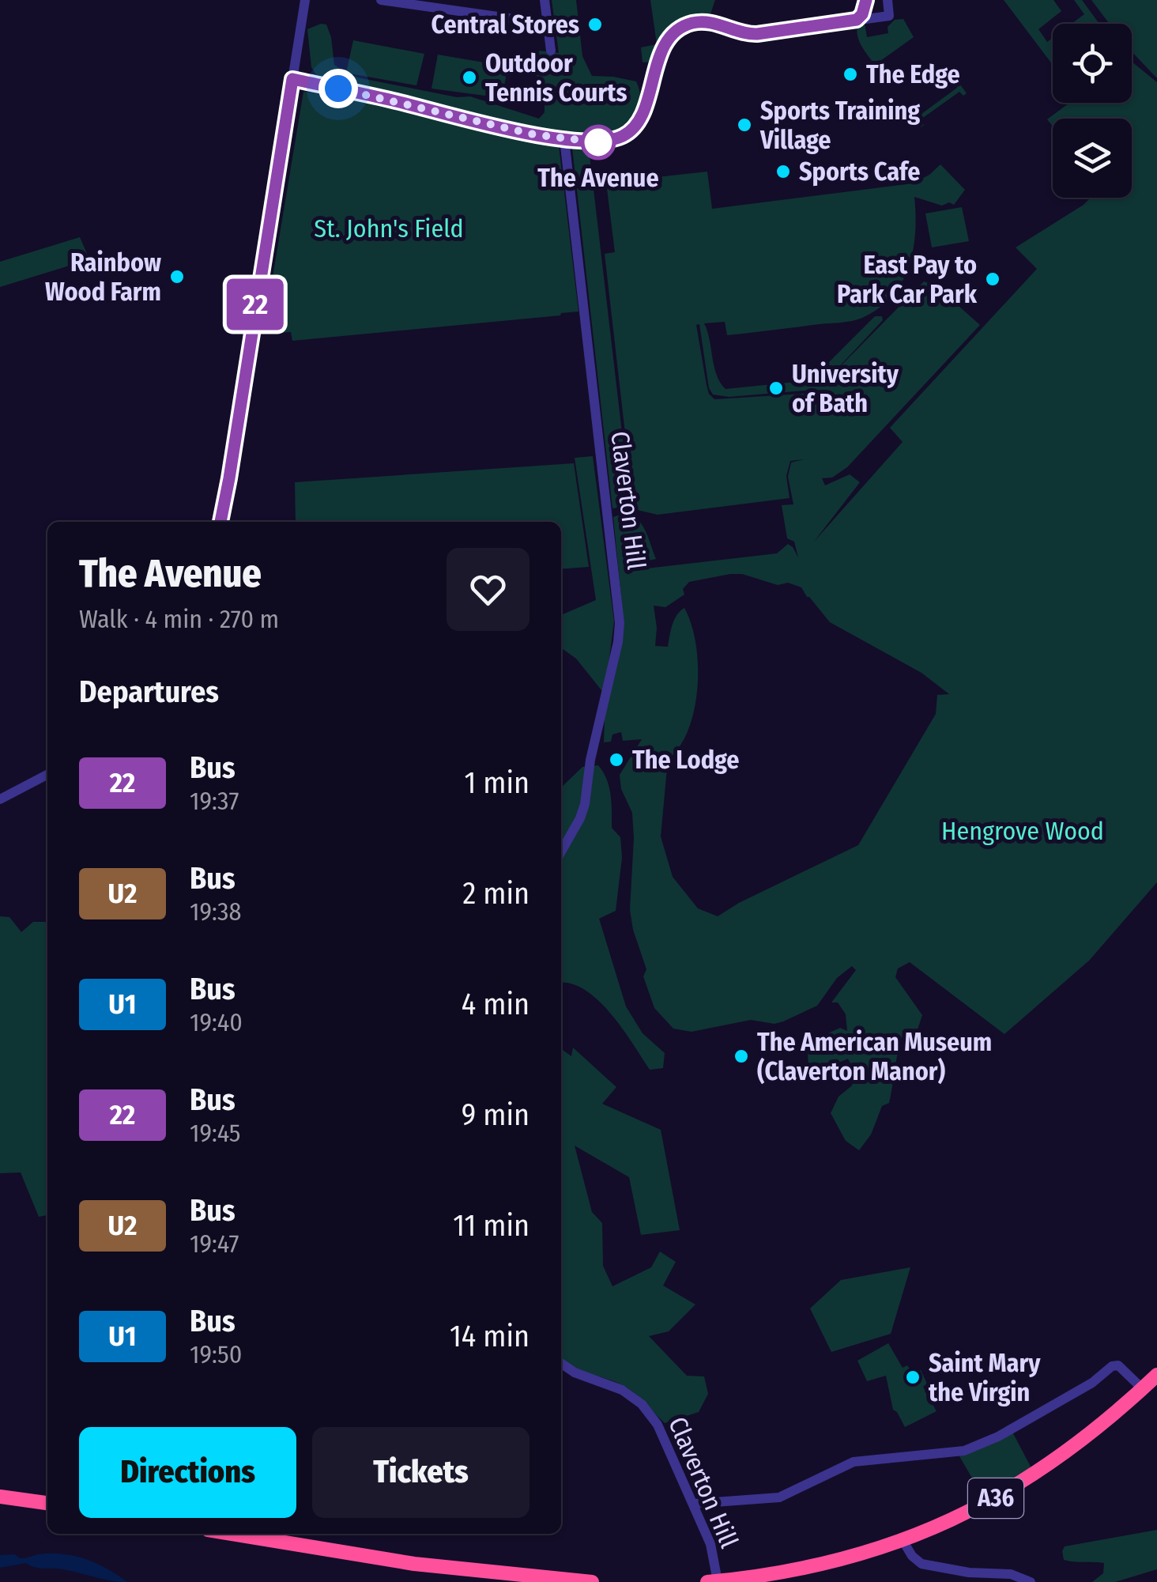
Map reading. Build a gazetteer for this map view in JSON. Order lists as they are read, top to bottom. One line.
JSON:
{"streets":{"highway":["A36"],"street":["Claverton Hill"]},"crossings":[["Claverton Hill","A36"]],"parks":["St. John's Field","Hengrove Wood"],"places":["Central Stores","The Edge","Outdoor Tennis Courts","Sports Training Village","The Avenue","Sports Cafe","Rainbow Wood Farm","East Pay to Park Car Park","University of Bath","The Lodge","The American Museum (Claverton Manor)","Saint Mary the Virgin"],"lines":["bus line 22"],"page":{"on_map":"22","heading":[["The Avenue","Walk · 4 min · 270 m"],"Departures"],"list":[{"mark":"22","name":"Bus","note":"19:37","value":"1 min"},{"mark":"U2","name":"Bus","note":"19:38","value":"2 min"},{"mark":"U1","name":"Bus","note":"19:40","value":"4 min"},{"mark":"22","name":"Bus","note":"19:45","value":"9 min"},{"mark":"U2","name":"Bus","note":"19:47","value":"11 min"},{"mark":"U1","name":"Bus","note":"19:50","value":"14 min"}],"buttons":["Directions","Tickets"]}}
